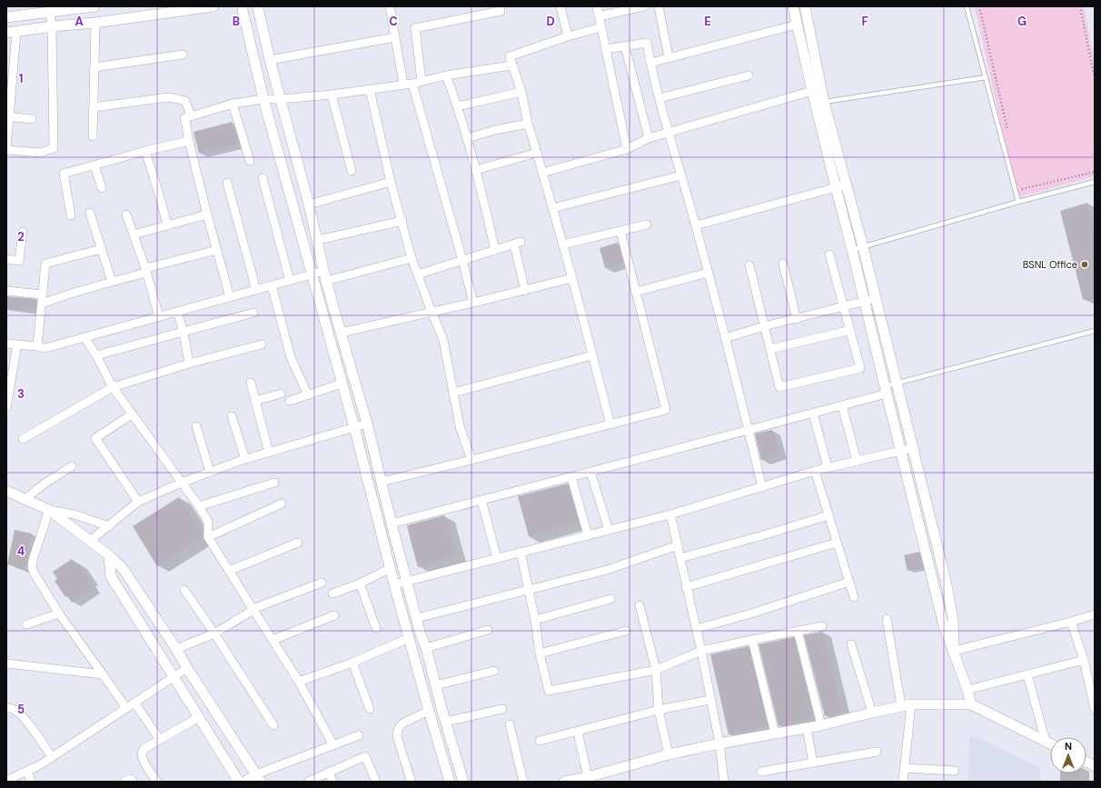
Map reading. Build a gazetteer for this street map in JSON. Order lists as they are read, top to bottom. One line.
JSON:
{"places":["BSNL Office"],"north":"top","grid":{"columns":["A","B","C","D","E","F","G"],"rows":["1","2","3","4","5"]}}
